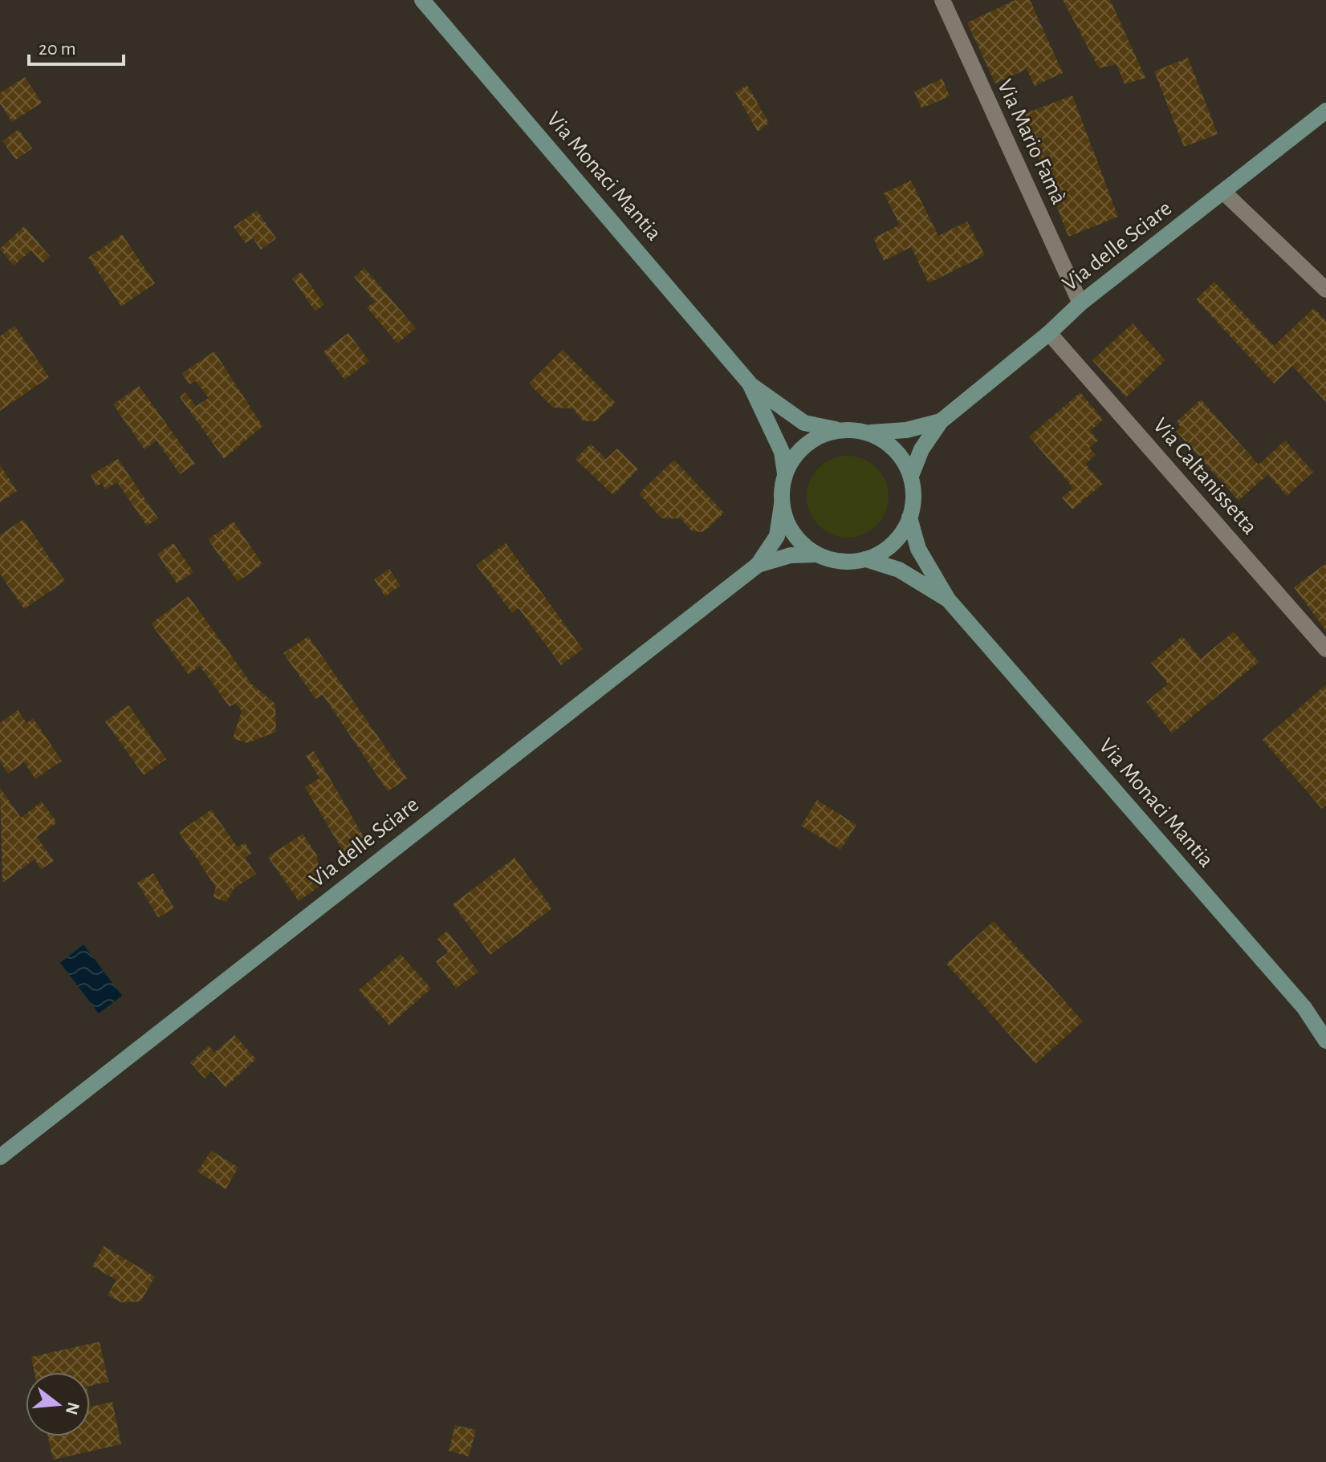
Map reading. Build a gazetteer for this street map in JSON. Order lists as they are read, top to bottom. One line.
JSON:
{"streets":{"street":["Via Mario Famà","Via Monaci Mantia","Via delle Sciare","Via Caltanissetta"]},"crossings":[["Via Mario Famà","Via delle Sciare"],["Via Monaci Mantia","Via delle Sciare"],["Via delle Sciare","Via Caltanissetta"]],"scale_bar":"20 m","north":"right"}
